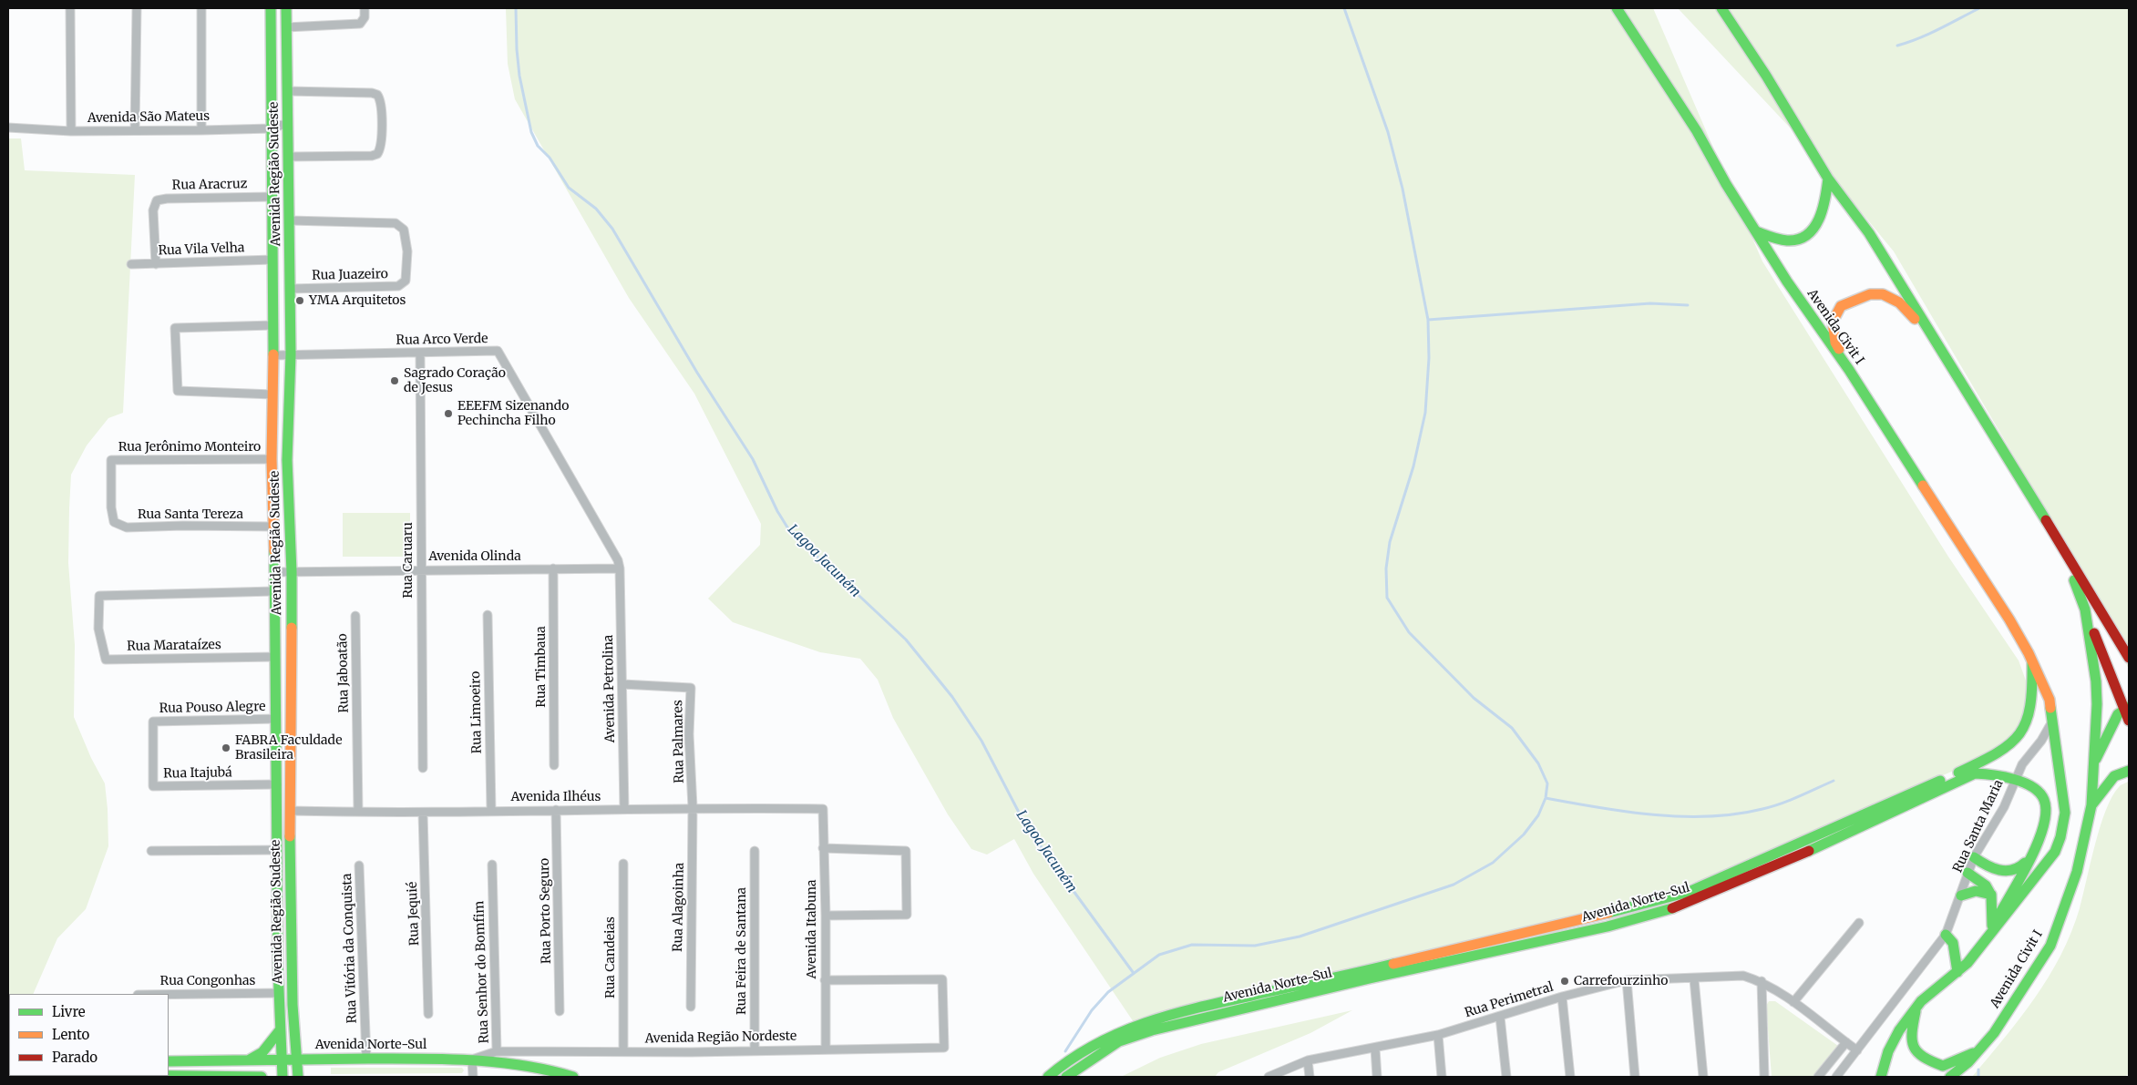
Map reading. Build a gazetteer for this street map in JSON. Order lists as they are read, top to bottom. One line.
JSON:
{"streets":{"main road":["Avenida Região Sudeste","Avenida Civit I","Avenida Norte-Sul"],"street":["Avenida São Mateus","Rua Aracruz","Rua Vila Velha","Rua Juazeiro","Rua Arco Verde","Rua Jerônimo Monteiro","Rua Santa Tereza","Avenida Olinda","Rua Caruaru","Rua Marataízes","Rua Timbaua","Rua Jaboatão","Avenida Petrolina","Rua Pouso Alegre","Rua Limoeiro","Rua Palmares","Rua Itajubá","Avenida Ilhéus","Rua Santa Maria","Rua Alagoinha","Rua Porto Seguro","Rua Jequié","Avenida Itabuna","Rua Vitória da Conquista","Rua Feira de Santana","Rua Candeias","Rua Senhor do Bomfim","Rua Congonhas","Rua Perimetral","Avenida Região Nordeste"]},"crossings":[["Avenida São Mateus","Avenida Região Sudeste"],["Avenida Região Sudeste","Rua Aracruz"],["Avenida Região Sudeste","Rua Vila Velha"],["Avenida Região Sudeste","Rua Juazeiro"],["Avenida Região Sudeste","Rua Arco Verde"],["Avenida Região Sudeste","Rua Jerônimo Monteiro"],["Avenida Região Sudeste","Rua Santa Tereza"],["Avenida Região Sudeste","Avenida Olinda"],["Avenida Região Sudeste","Rua Marataízes"],["Avenida Região Sudeste","Rua Pouso Alegre"],["Avenida Região Sudeste","Rua Itajubá"],["Avenida Região Sudeste","Avenida Ilhéus"],["Avenida Região Sudeste","Avenida Norte-Sul"],["Avenida Região Sudeste","Rua Congonhas"],["Rua Aracruz","Rua Vila Velha"],["Avenida Civit I","Rua Santa Maria"],["Avenida Civit I","Avenida Norte-Sul"],["Rua Arco Verde","Avenida Olinda"],["Rua Arco Verde","Rua Caruaru"],["Rua Arco Verde","Avenida Petrolina"],["Rua Jerônimo Monteiro","Rua Santa Tereza"],["Avenida Olinda","Rua Caruaru"],["Avenida Olinda","Rua Timbaua"],["Avenida Olinda","Avenida Petrolina"],["Rua Jaboatão","Avenida Ilhéus"],["Avenida Petrolina","Rua Palmares"],["Avenida Petrolina","Avenida Ilhéus"],["Rua Pouso Alegre","Rua Itajubá"],["Rua Limoeiro","Avenida Ilhéus"],["Rua Palmares","Avenida Ilhéus"],["Rua Palmares","Rua Alagoinha"],["Avenida Ilhéus","Rua Alagoinha"],["Avenida Ilhéus","Rua Porto Seguro"],["Avenida Ilhéus","Rua Jequié"],["Avenida Ilhéus","Avenida Itabuna"],["Rua Santa Maria","Avenida Norte-Sul"],["Avenida Norte-Sul","Rua Vitória da Conquista"],["Avenida Norte-Sul","Rua Senhor do Bomfim"],["Avenida Itabuna","Avenida Região Nordeste"],["Rua Feira de Santana","Avenida Região Nordeste"],["Rua Candeias","Avenida Região Nordeste"],["Rua Senhor do Bomfim","Avenida Região Nordeste"]],"water":["Lagoa Jacuném"],"places":["YMA Arquitetos","Sagrado Coração de Jesus","EEEFM Sizenando Pechincha Filho","FABRA Faculdade Brasileira","Carrefourzinho"],"legend":["Livre","Lento","Parado"]}
